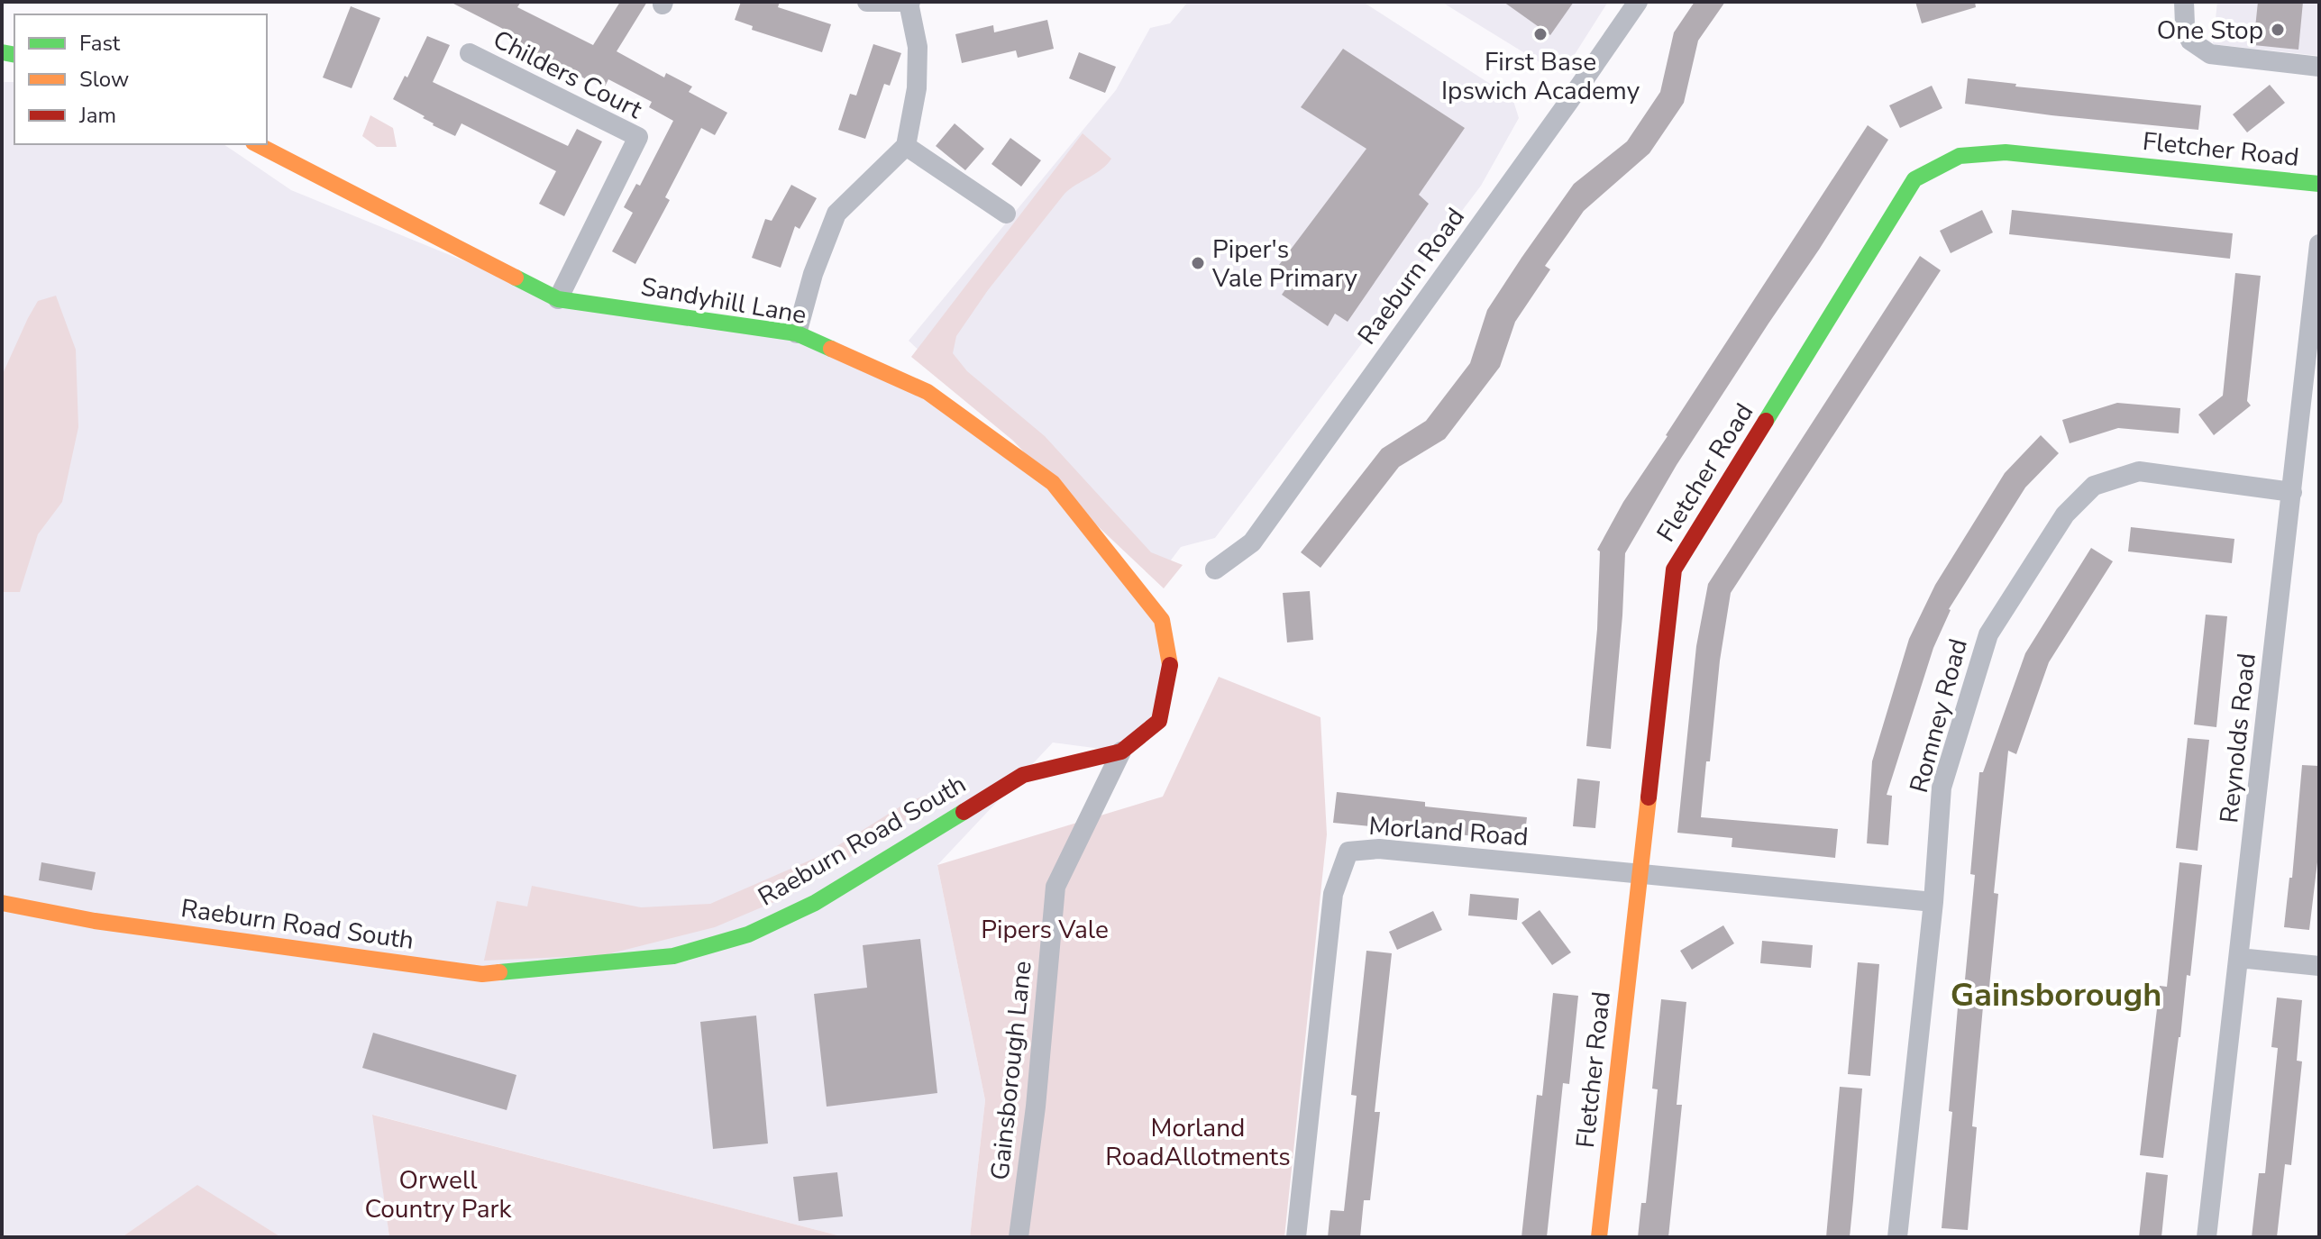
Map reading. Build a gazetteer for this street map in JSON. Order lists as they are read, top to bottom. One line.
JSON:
{"streets":{"street":["Childers Court","Fletcher Road","Raeburn Road","Sandyhill Lane","Romney Road","Reynolds Road","Morland Road","Raeburn Road South","Gainsborough Lane"]},"crossings":[["Childers Court","Sandyhill Lane"],["Fletcher Road","Morland Road"],["Sandyhill Lane","Raeburn Road South"],["Romney Road","Reynolds Road"],["Romney Road","Morland Road"],["Raeburn Road South","Gainsborough Lane"]],"districts":["Gainsborough"],"parks":["Pipers Vale","Morland RoadAllotments","Orwell Country Park"],"places":["One Stop","First Base Ipswich Academy","Piper's Vale Primary"],"legend":["Fast","Slow","Jam"]}
